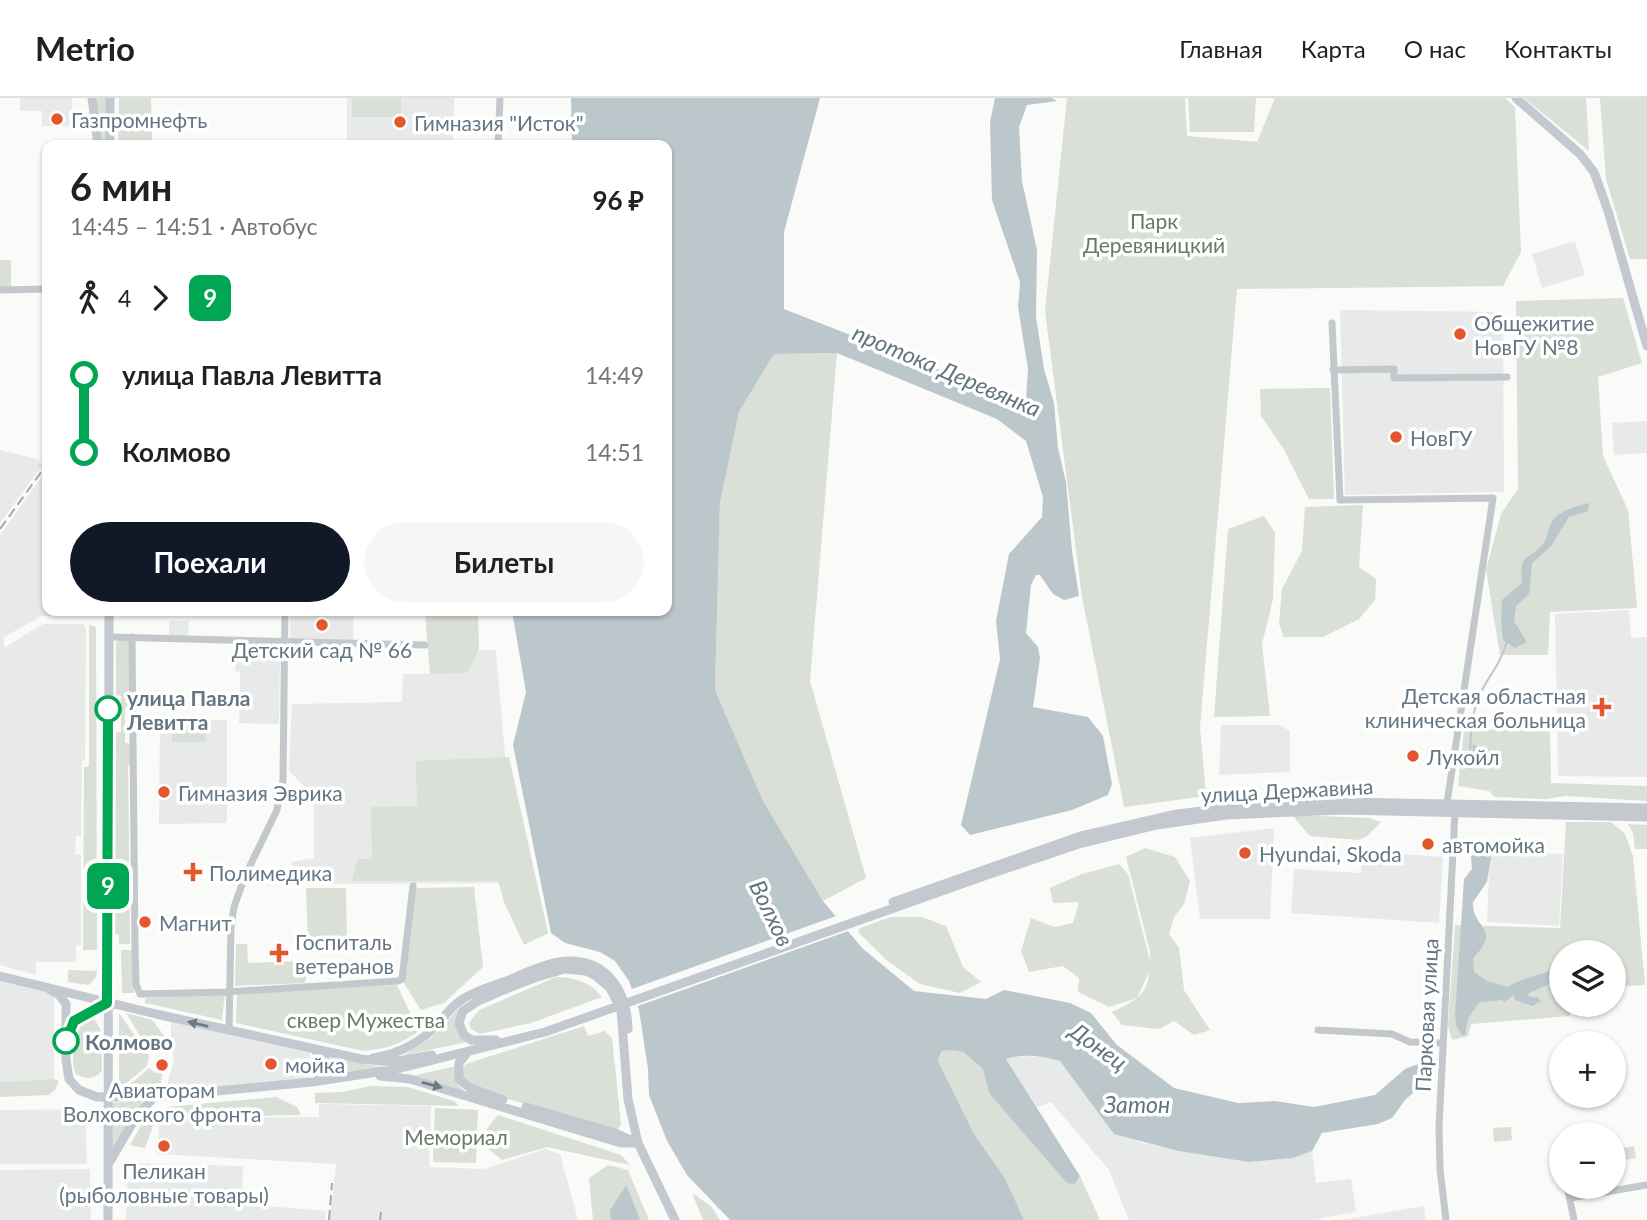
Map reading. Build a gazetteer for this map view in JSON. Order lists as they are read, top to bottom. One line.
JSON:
{"streets":{"main road":["улица Державина"],"street":["Парковая улица"]},"crossings":[["улица Державина","Парковая улица"]],"water":["протока Деревянка","Волхов","Донец","Затон"],"parks":["Парк Деревяницкий","сквер Мужества","Мемориал"],"places":{"other":["Газпромнефть","Гимназия \"Исток\"","Общежитие НовГУ №8","НовГУ","Детский сад № 66","улица Павла Левитта","Лукойл","Гимназия Эврика","автомойка","Hyundai, Skoda","Магнит","Колмово","мойка","Авиаторам Волховского фронта","Пеликан (рыболовные товары)"],"health":["Детская областная клиническая больница","Полимедика","Госпиталь ветеранов"]},"lines":["bus line 9"],"page":{"header":"Metrio","nav":["Главная","Карта","О нас","Контакты"],"on_map":"9","heading":["6 мин","14:45 – 14:51 · Автобус","96 ₽"],"legs":["4","9"],"list":[{"name":"улица Павла Левитта","value":"14:49"},{"name":"Колмово","value":"14:51"}],"buttons":["Поехали","Билеты"],"map_buttons":["+","−"]}}
